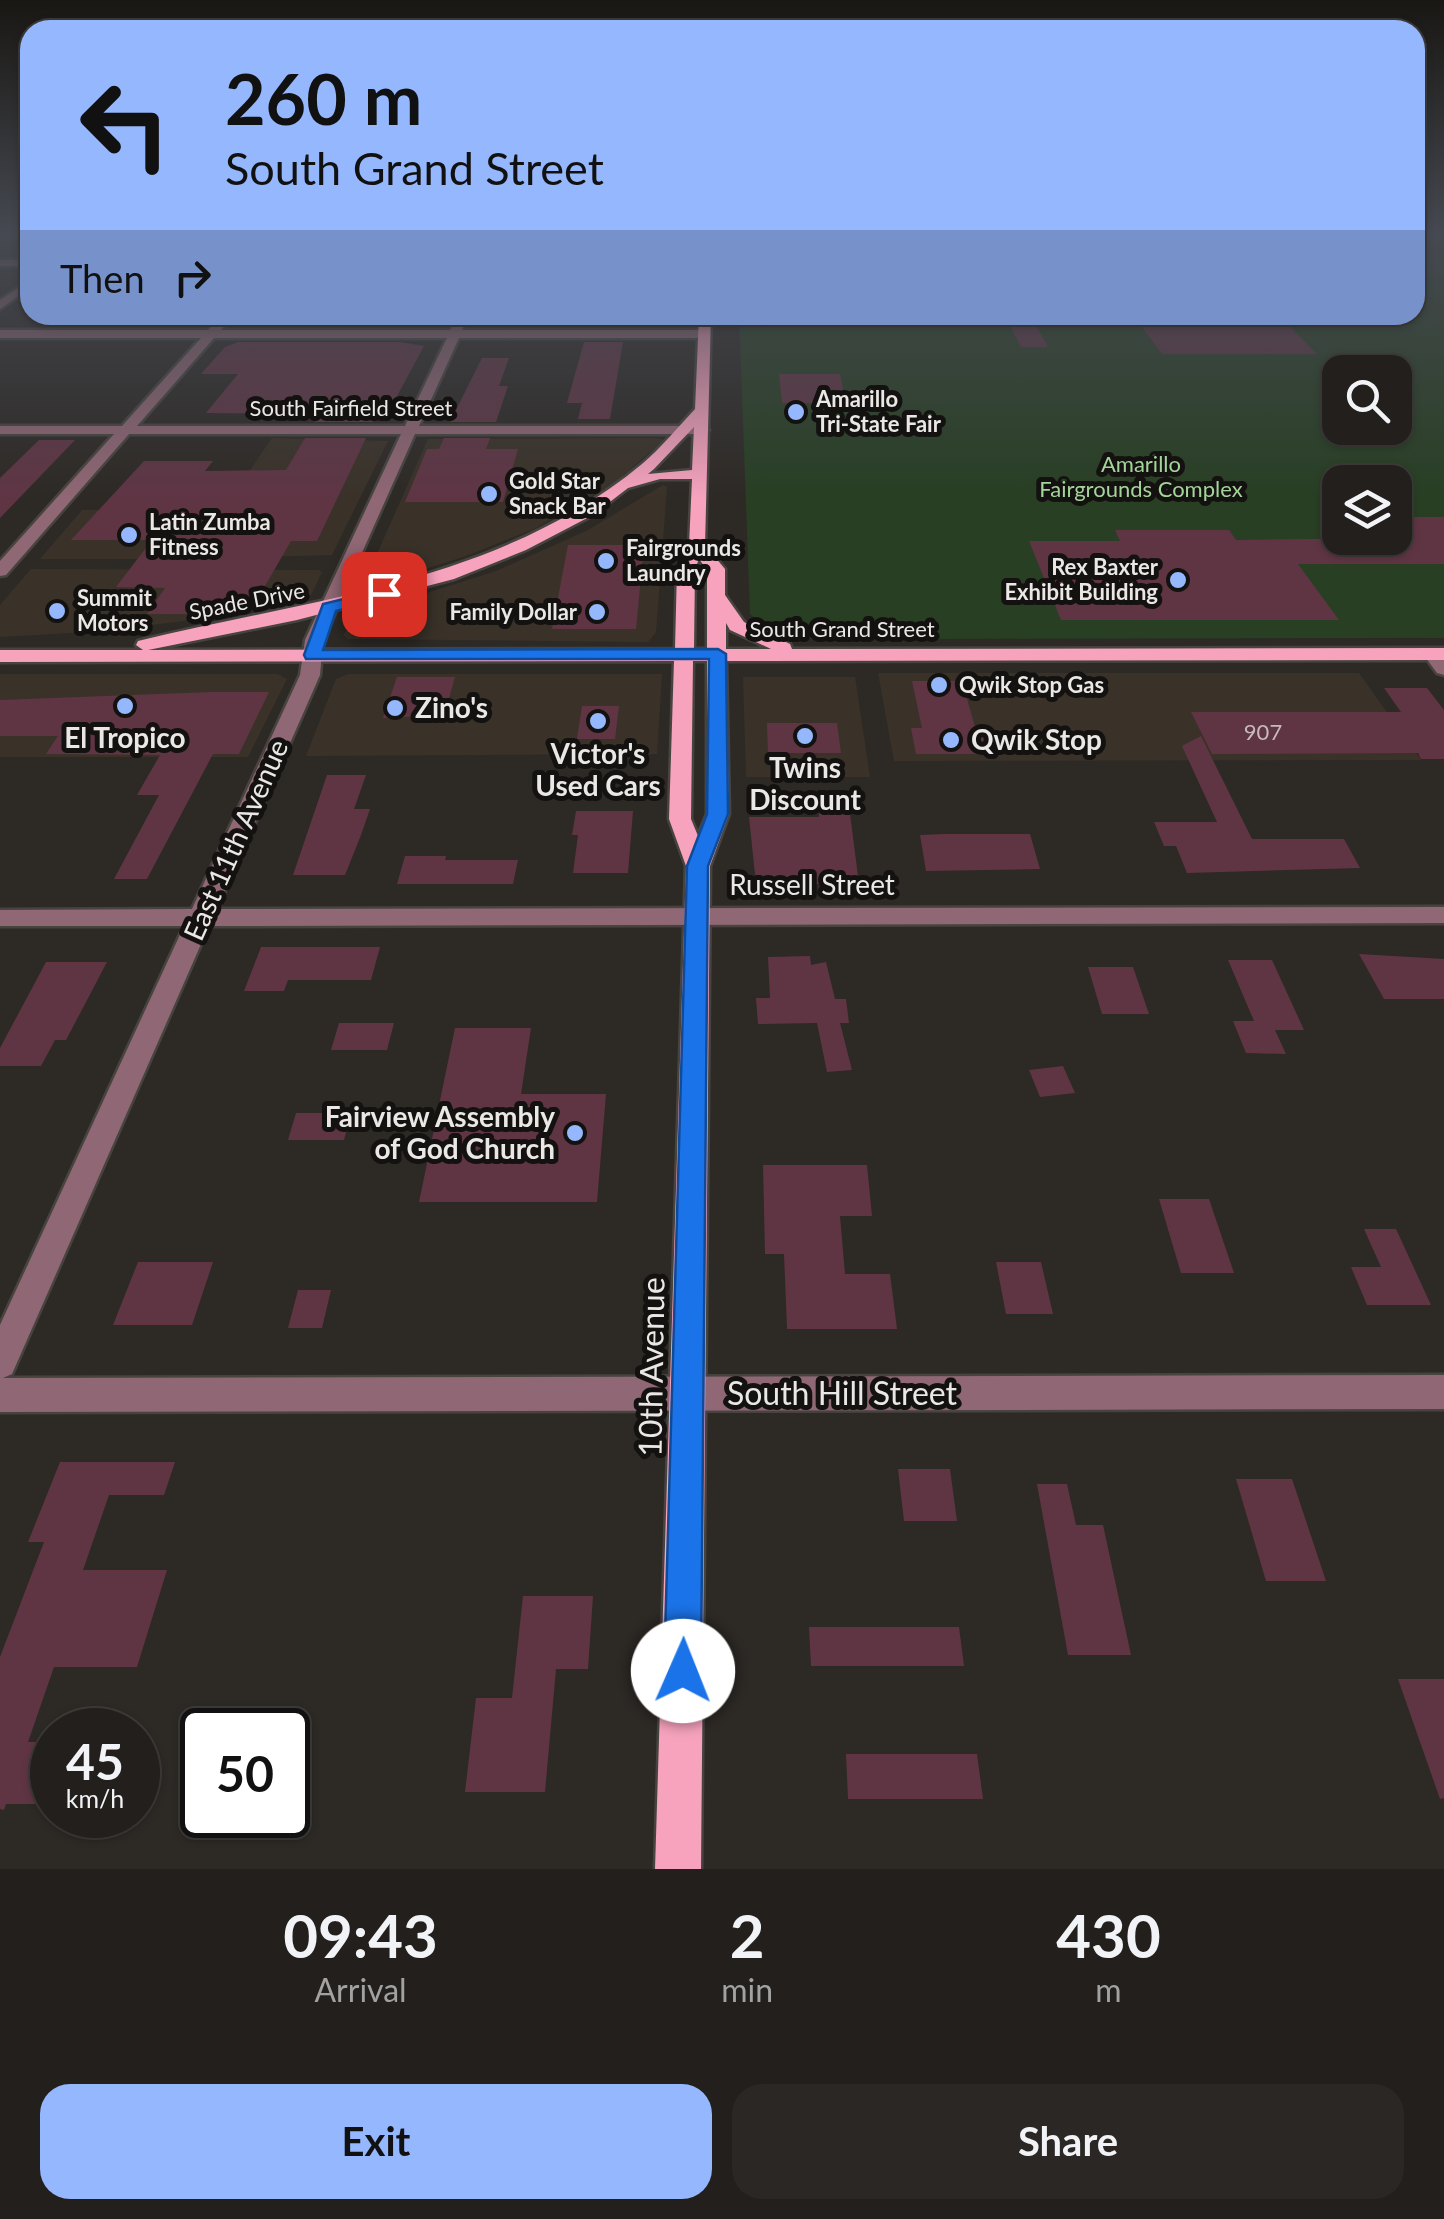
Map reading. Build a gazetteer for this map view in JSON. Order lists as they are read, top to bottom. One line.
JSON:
{"streets":{"main road":["Spade Drive","South Grand Street","10th Avenue"],"street":["South Fairfield Street","East 11th Avenue","Russell Street","South Hill Street"]},"crossings":[["South Fairfield Street","Spade Drive"],["South Fairfield Street","East 11th Avenue"],["Spade Drive","South Grand Street"],["Spade Drive","East 11th Avenue"],["South Grand Street","East 11th Avenue"],["South Grand Street","10th Avenue"],["East 11th Avenue","Russell Street"],["Russell Street","10th Avenue"],["10th Avenue","South Hill Street"]],"parks":["Amarillo Fairgrounds Complex"],"places":["Amarillo Tri-State Fair","Gold Star Snack Bar","Latin Zumba Fitness","Fairgrounds Laundry","Rex Baxter Exhibit Building","Summit Motors","Family Dollar","Qwik Stop Gas","El Tropico","Zino's","Victor's Used Cars","Twins Discount","Qwik Stop","Fairview Assembly of God Church"],"house_numbers":["907"],"page":{"turn":["260 m","South Grand Street"],"then":"Then","speed":"45 km/h","limit":"50","eta":["09:43","Arrival","2","min","430","m"],"buttons":["Exit","Share"]}}
